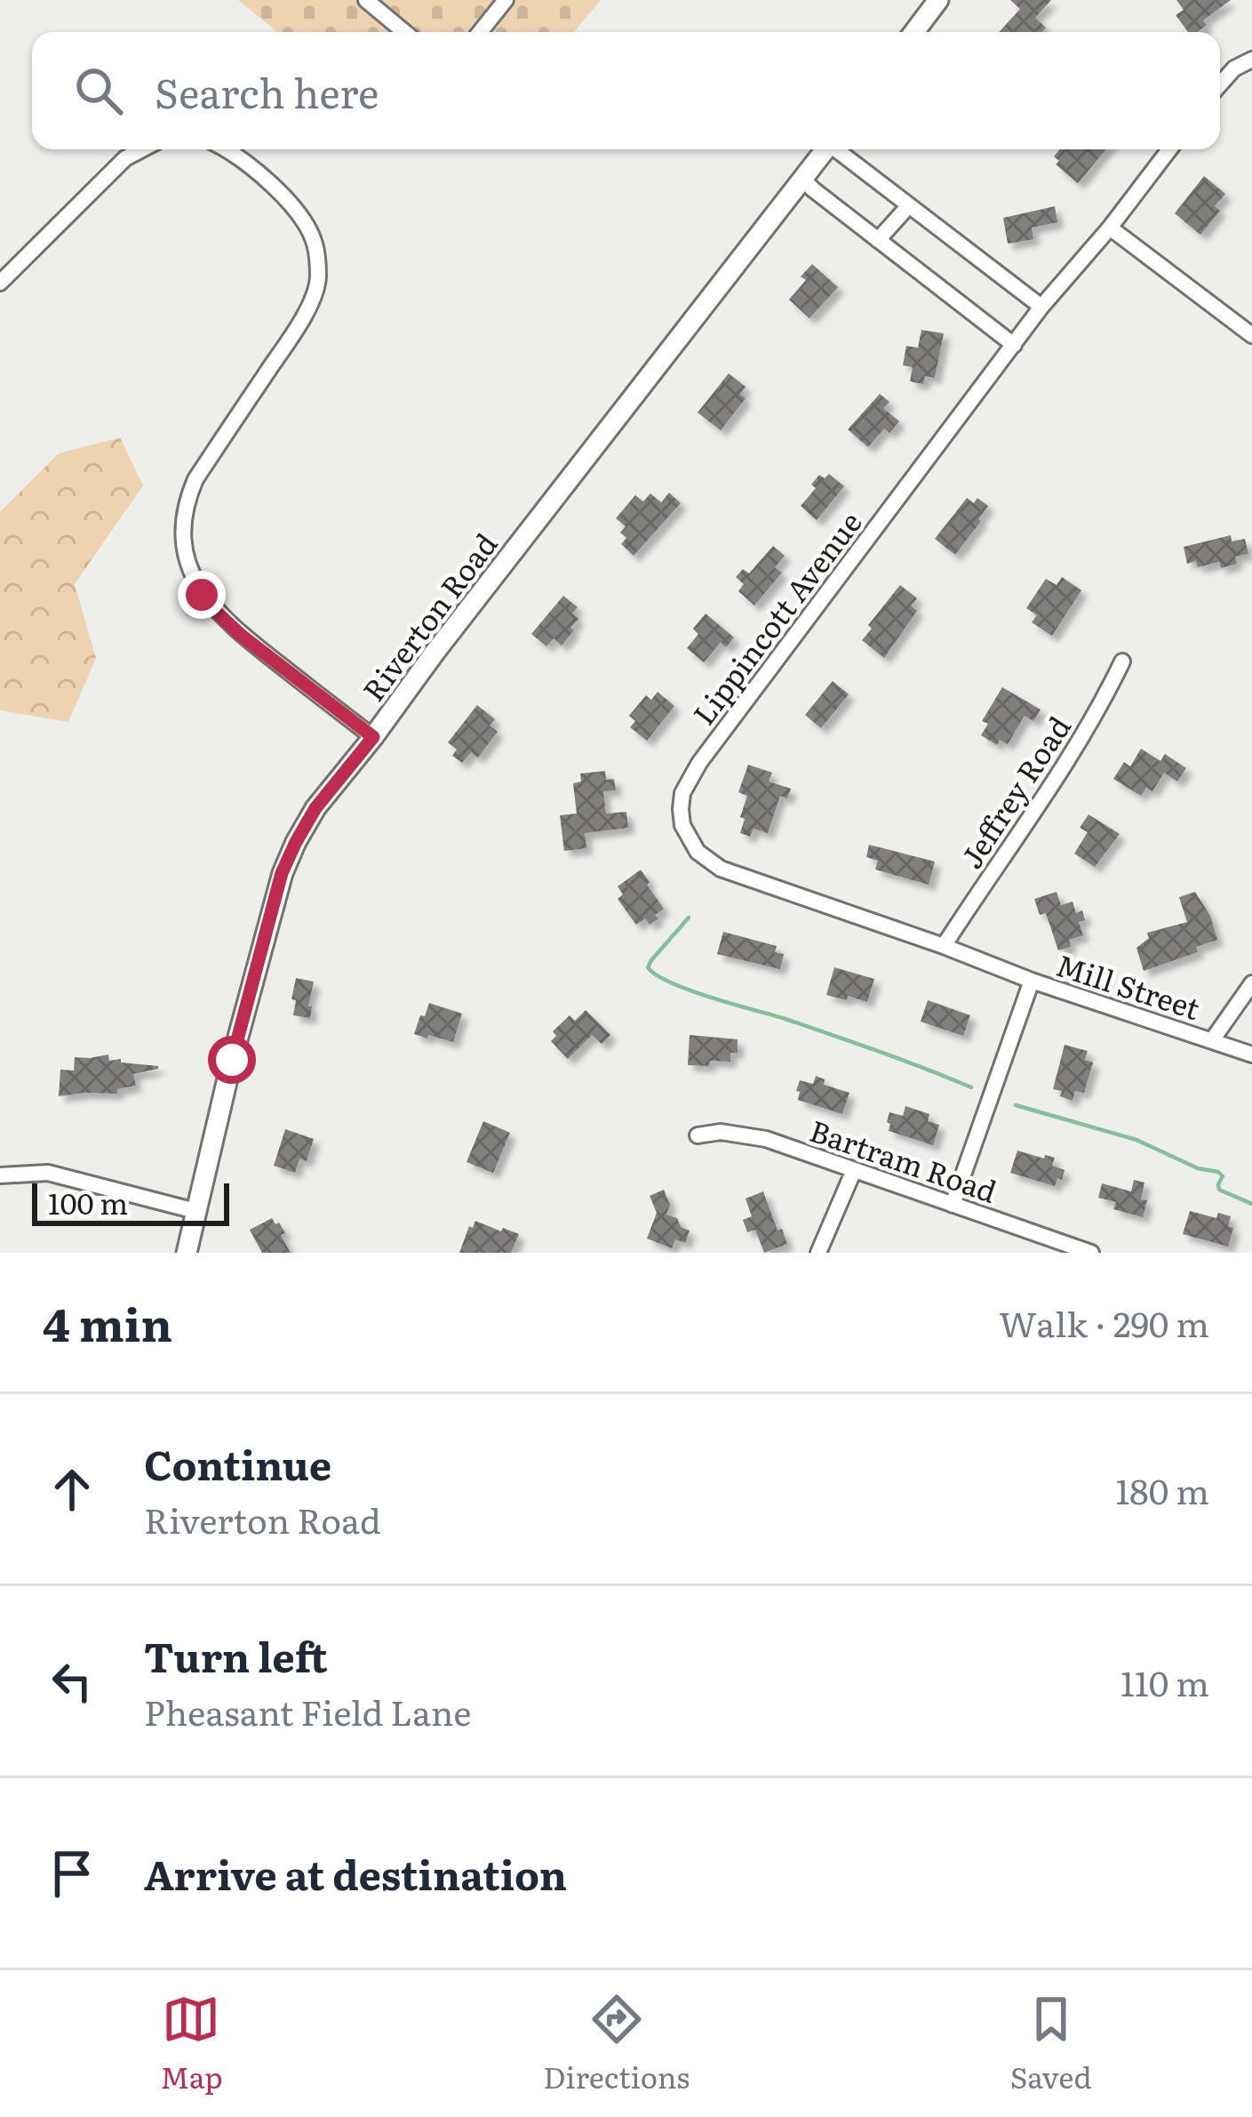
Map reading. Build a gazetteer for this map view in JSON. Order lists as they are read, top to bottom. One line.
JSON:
{"streets":{"main road":["Riverton Road"],"street":["Lippincott Avenue","Jeffrey Road","Mill Street","Bartram Road"]},"crossings":[["Lippincott Avenue","Jeffrey Road"],["Lippincott Avenue","Mill Street"],["Mill Street","Bartram Road"]],"scale_bar":"100 m","page":{"search":"Search here","scale":"100 m","heading":["4 min","Walk · 290 m"],"list":[["Continue","Riverton Road","180 m"],["Turn left","Pheasant Field Lane","110 m"],"Arrive at destination"],"nav":["Map","Directions","Saved"]}}
